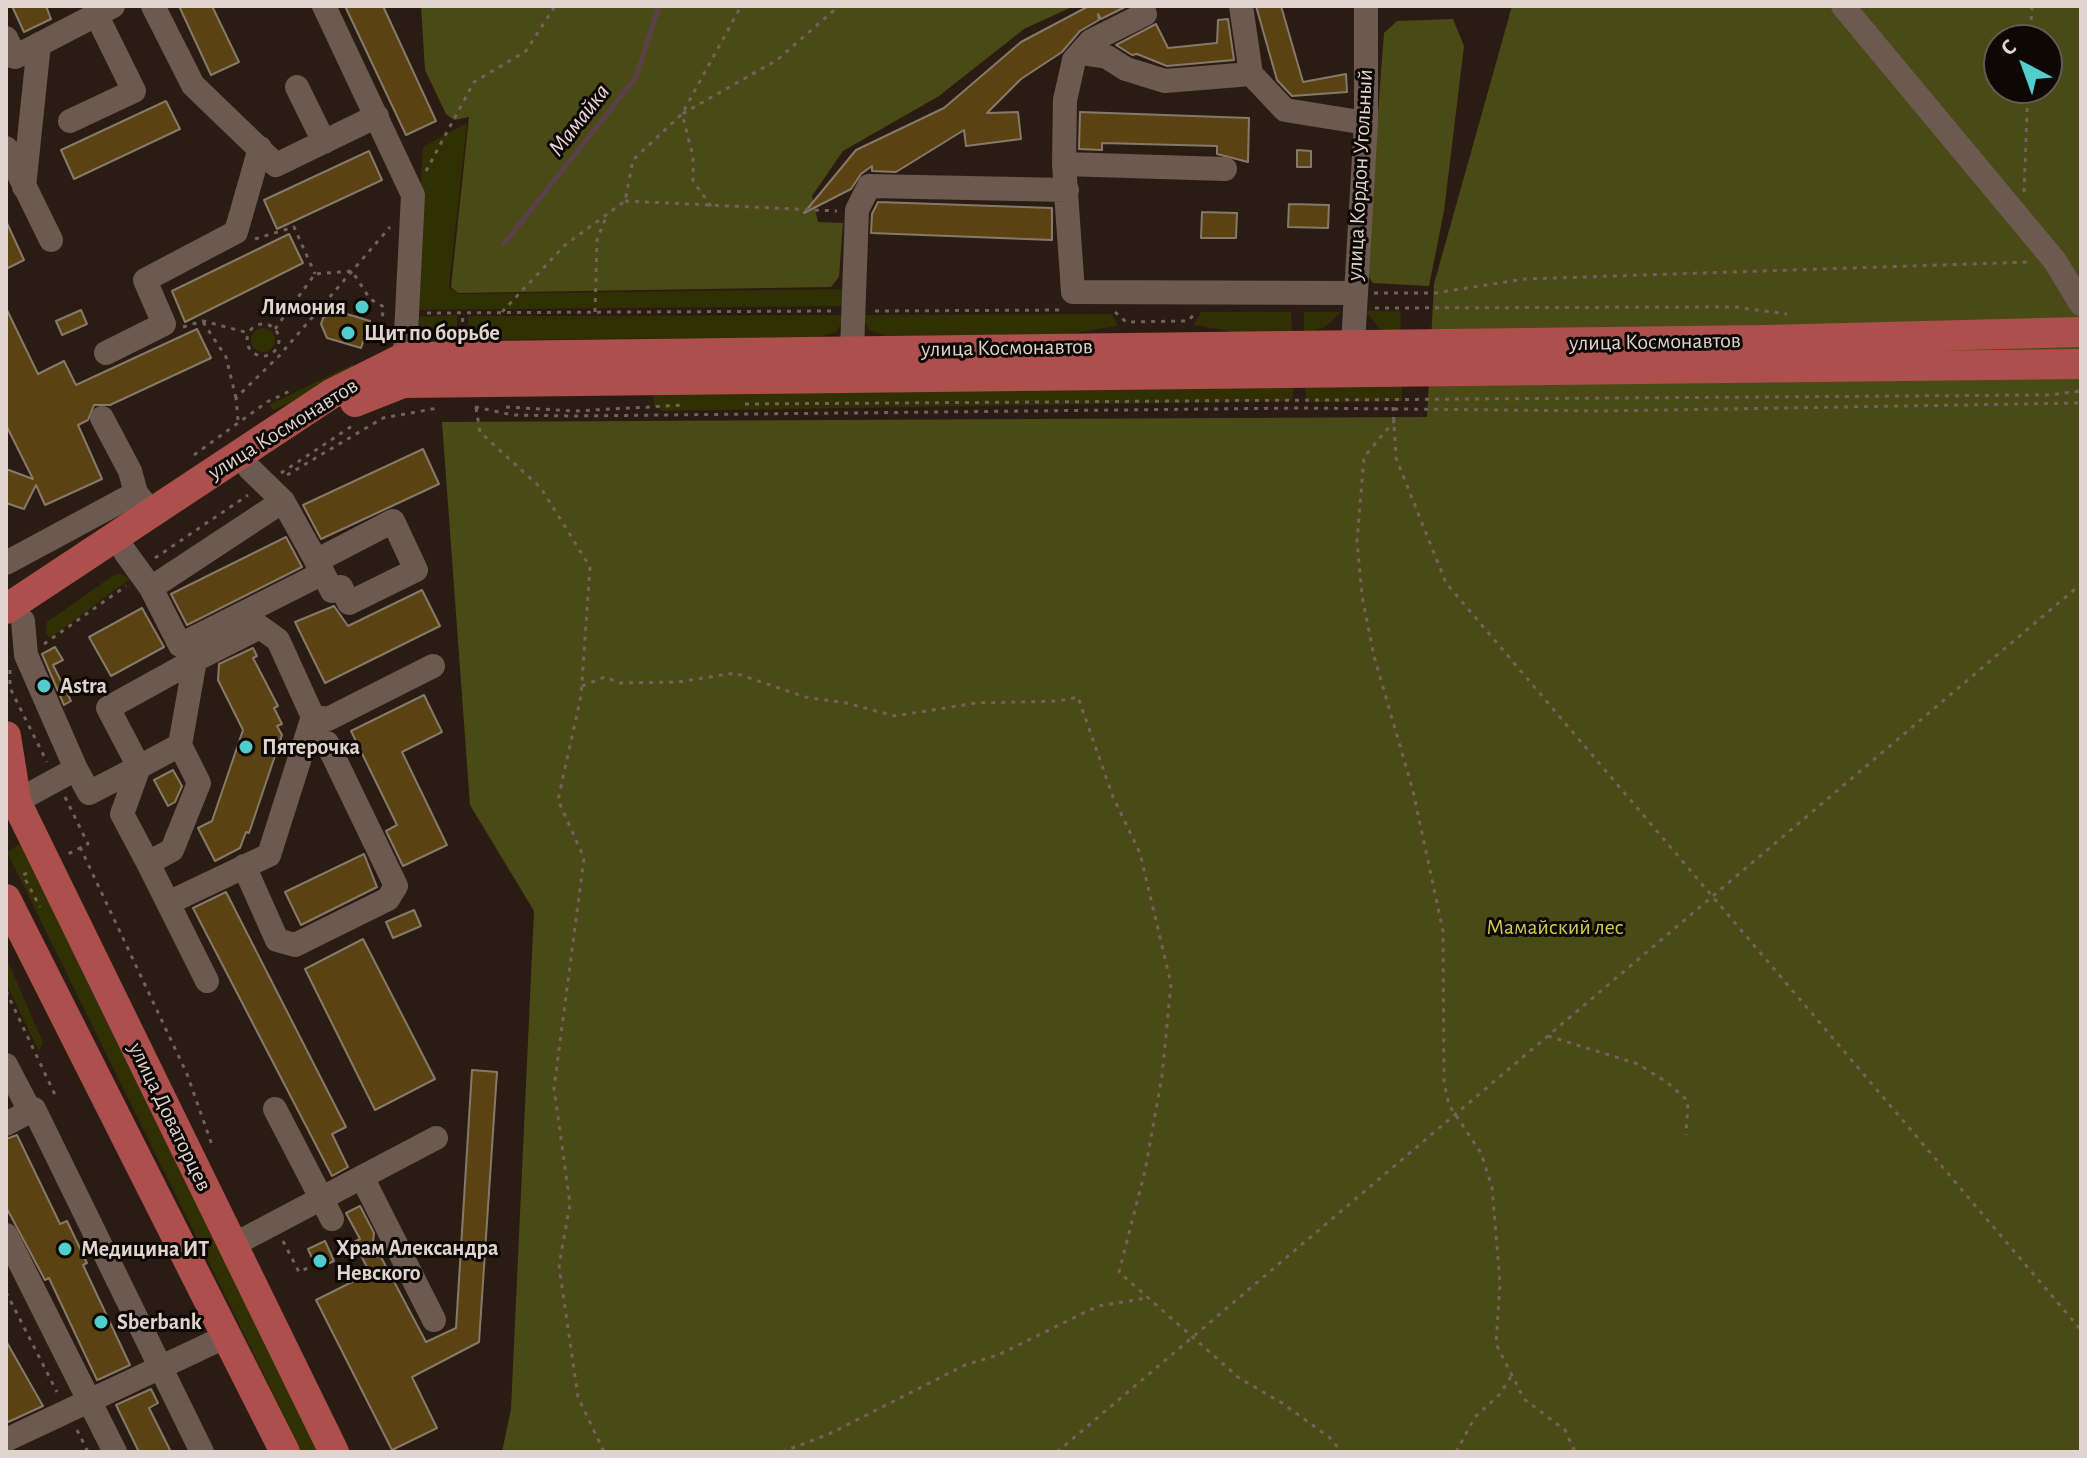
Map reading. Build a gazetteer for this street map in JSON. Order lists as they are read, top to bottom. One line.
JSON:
{"streets":{"main road":["улица Космонавтов","улица Доваторцев"],"street":["улица Кордон Угольный"]},"crossings":[["улица Кордон Угольный","улица Космонавтов"]],"water":["Мамайка"],"parks":["Мамайский лес"],"places":["Лимония","Щит по борьбе","Astra","Пятерочка","Медицина ИТ","Храм Александра Невского","Sberbank"],"north":"top left"}
